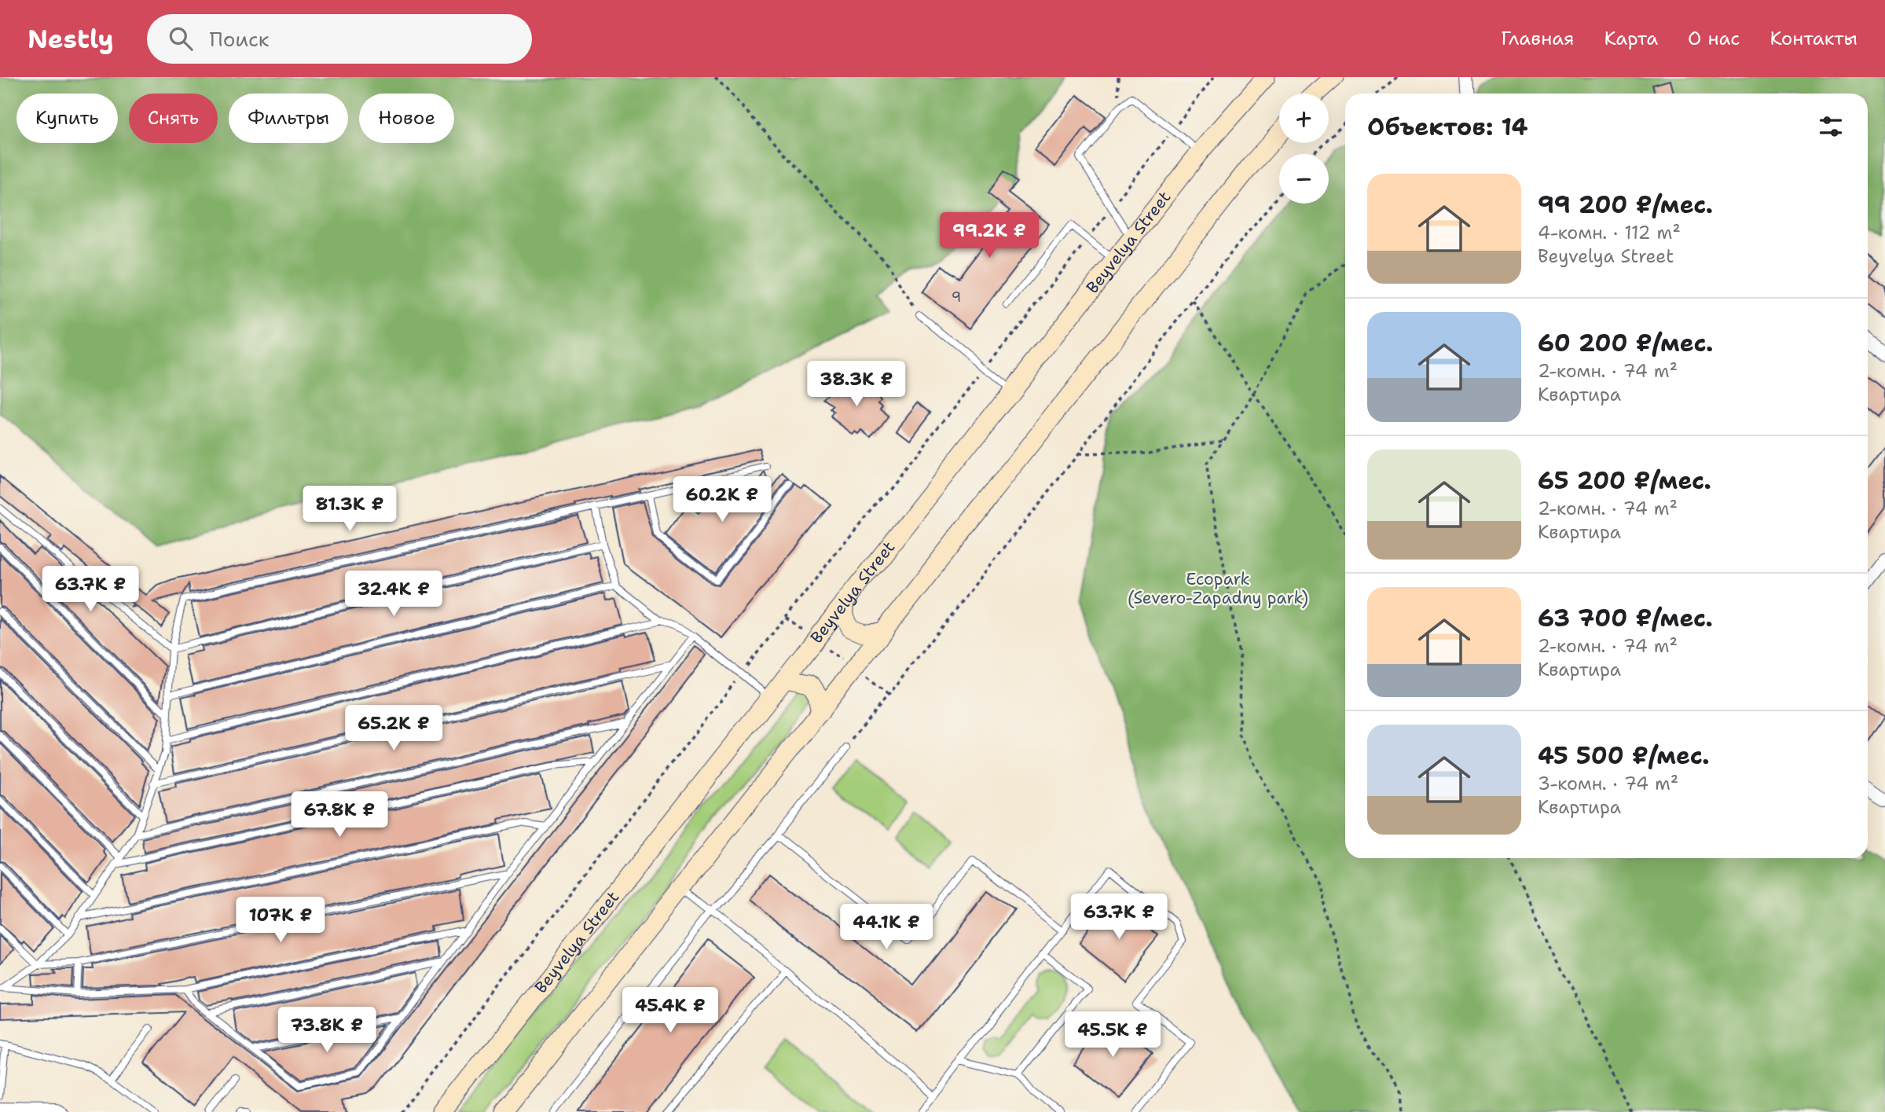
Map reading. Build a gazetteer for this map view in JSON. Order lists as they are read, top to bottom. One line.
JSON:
{"streets":{"main road":["Beyvelya Street"]},"parks":["Ecopark (Severo-Zapadny park)"],"house_numbers":["9"],"page":{"header":"Nestly","search":"Поиск","nav":["Главная","Карта","О нас","Контакты"],"map_buttons":["+","−"],"chip":["Купить","Снять","Фильтры","Новое"],"heading":"Объектов: 14","list":[{"name":"99 200 ₽/мес.","note":"4-комн. · 112 m² · Beyvelya Street"},{"name":"60 200 ₽/мес.","note":"2-комн. · 74 m² · Квартира"},{"name":"65 200 ₽/мес.","note":"2-комн. · 74 m² · Квартира"},{"name":"63 700 ₽/мес.","note":"2-комн. · 74 m² · Квартира"},{"name":"45 500 ₽/мес.","note":"3-комн. · 74 m² · Квартира"}],"price":["99.2K ₽","38.3K ₽","60.2K ₽","81.3K ₽","63.7K ₽","32.4K ₽","65.2K ₽","67.8K ₽","63.7K ₽","107K ₽","44.1K ₽","45.4K ₽","73.8K ₽","45.5K ₽"]}}
